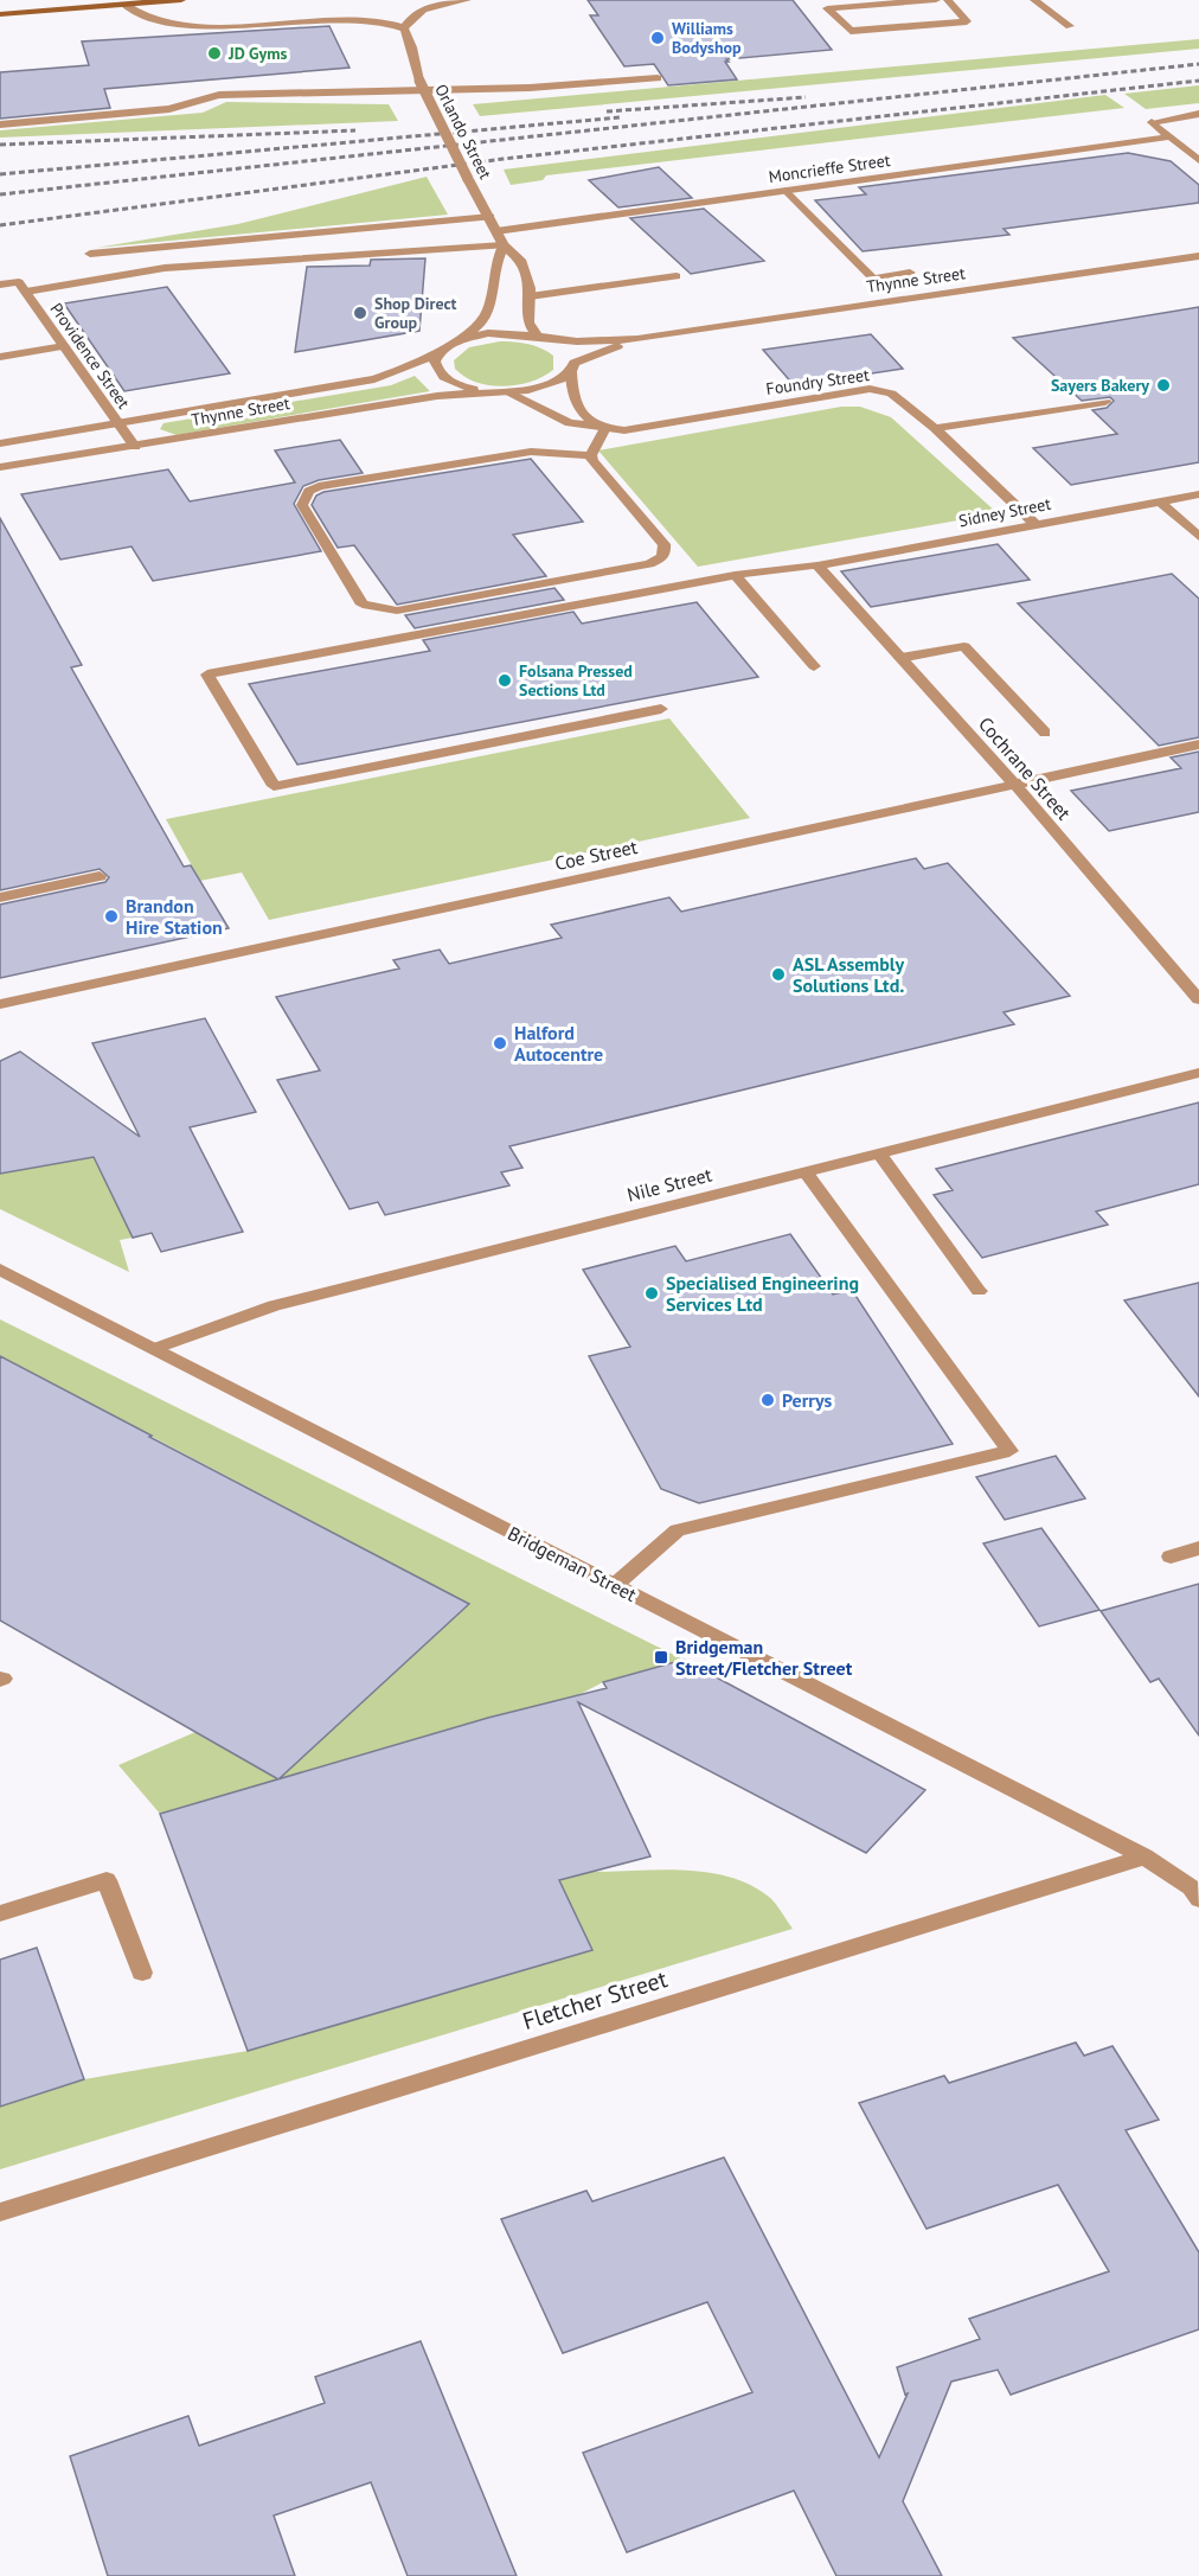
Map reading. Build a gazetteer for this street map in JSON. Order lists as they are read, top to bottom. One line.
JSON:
{"streets":{"street":["Orlando Street","Moncrieffe Street","Thynne Street","Providence Street","Foundry Street","Sidney Street","Cochrane Street","Coe Street","Nile Street","Bridgeman Street","Fletcher Street"]},"crossings":[["Orlando Street","Moncrieffe Street"],["Orlando Street","Thynne Street"],["Thynne Street","Providence Street"],["Thynne Street","Foundry Street"],["Foundry Street","Sidney Street"],["Sidney Street","Cochrane Street"],["Cochrane Street","Coe Street"],["Nile Street","Bridgeman Street"],["Bridgeman Street","Fletcher Street"]],"places":{"other":["Williams Bodyshop","JD Gyms","Shop Direct Group","Sayers Bakery","Folsana Pressed Sections Ltd","Brandon Hire Station","ASL Assembly Solutions Ltd.","Halford Autocentre","Specialised Engineering Services Ltd","Perrys"],"transit":["Bridgeman Street/Fletcher Street"]}}
